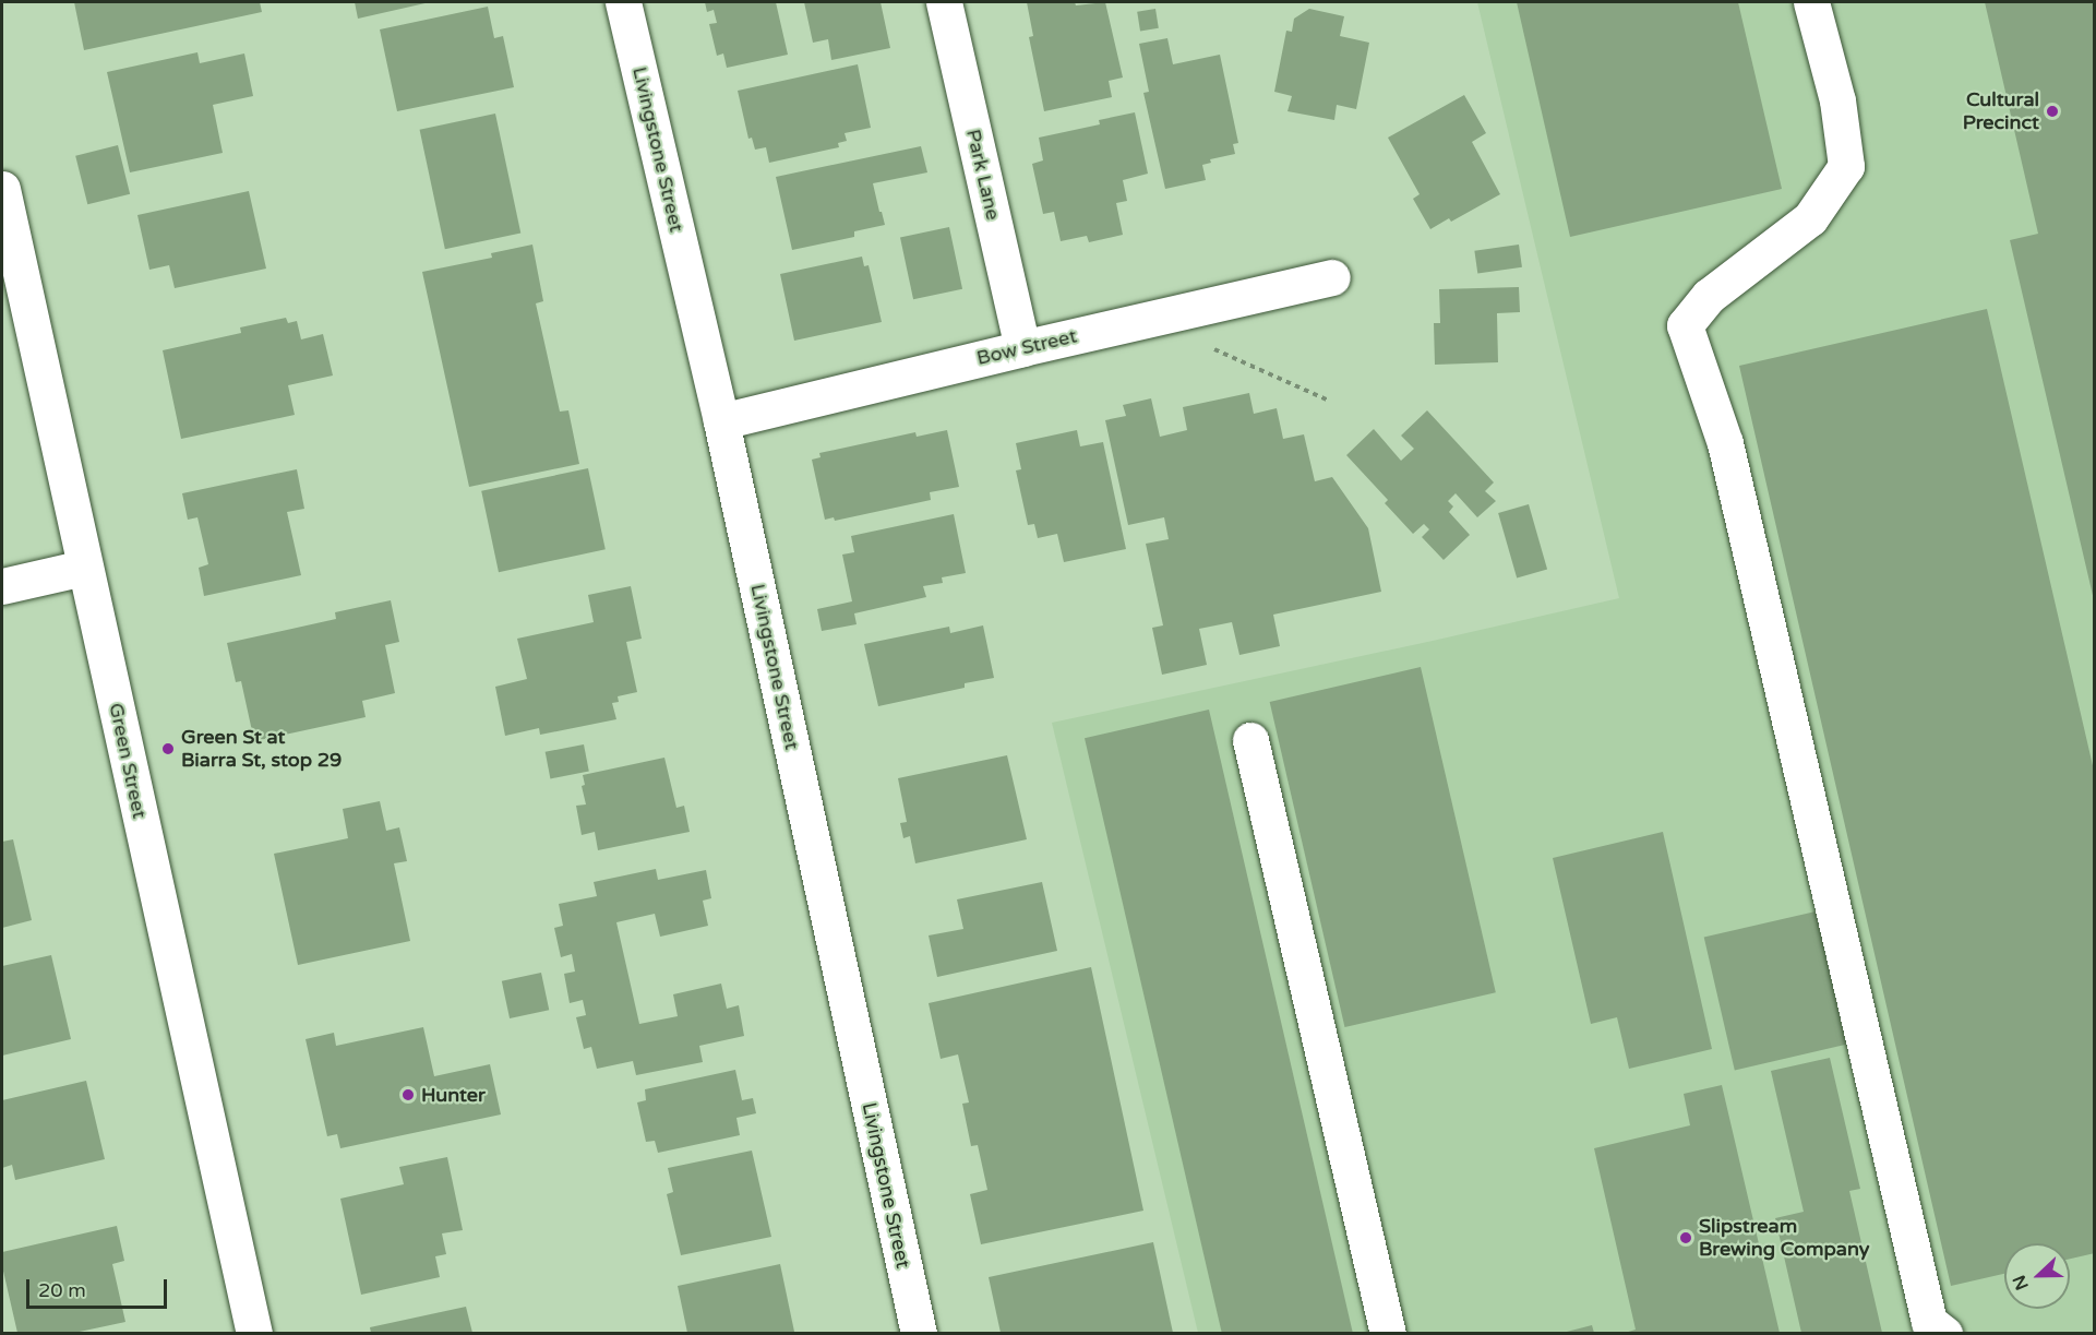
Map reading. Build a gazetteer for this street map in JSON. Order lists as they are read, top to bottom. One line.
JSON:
{"streets":{"street":["Livingstone Street","Park Lane","Bow Street","Green Street"]},"crossings":[["Livingstone Street","Bow Street"],["Park Lane","Bow Street"]],"places":["Cultural Precinct","Green St at Biarra St, stop 29","Hunter","Slipstream Brewing Company"],"scale_bar":"20 m","north":"left"}
